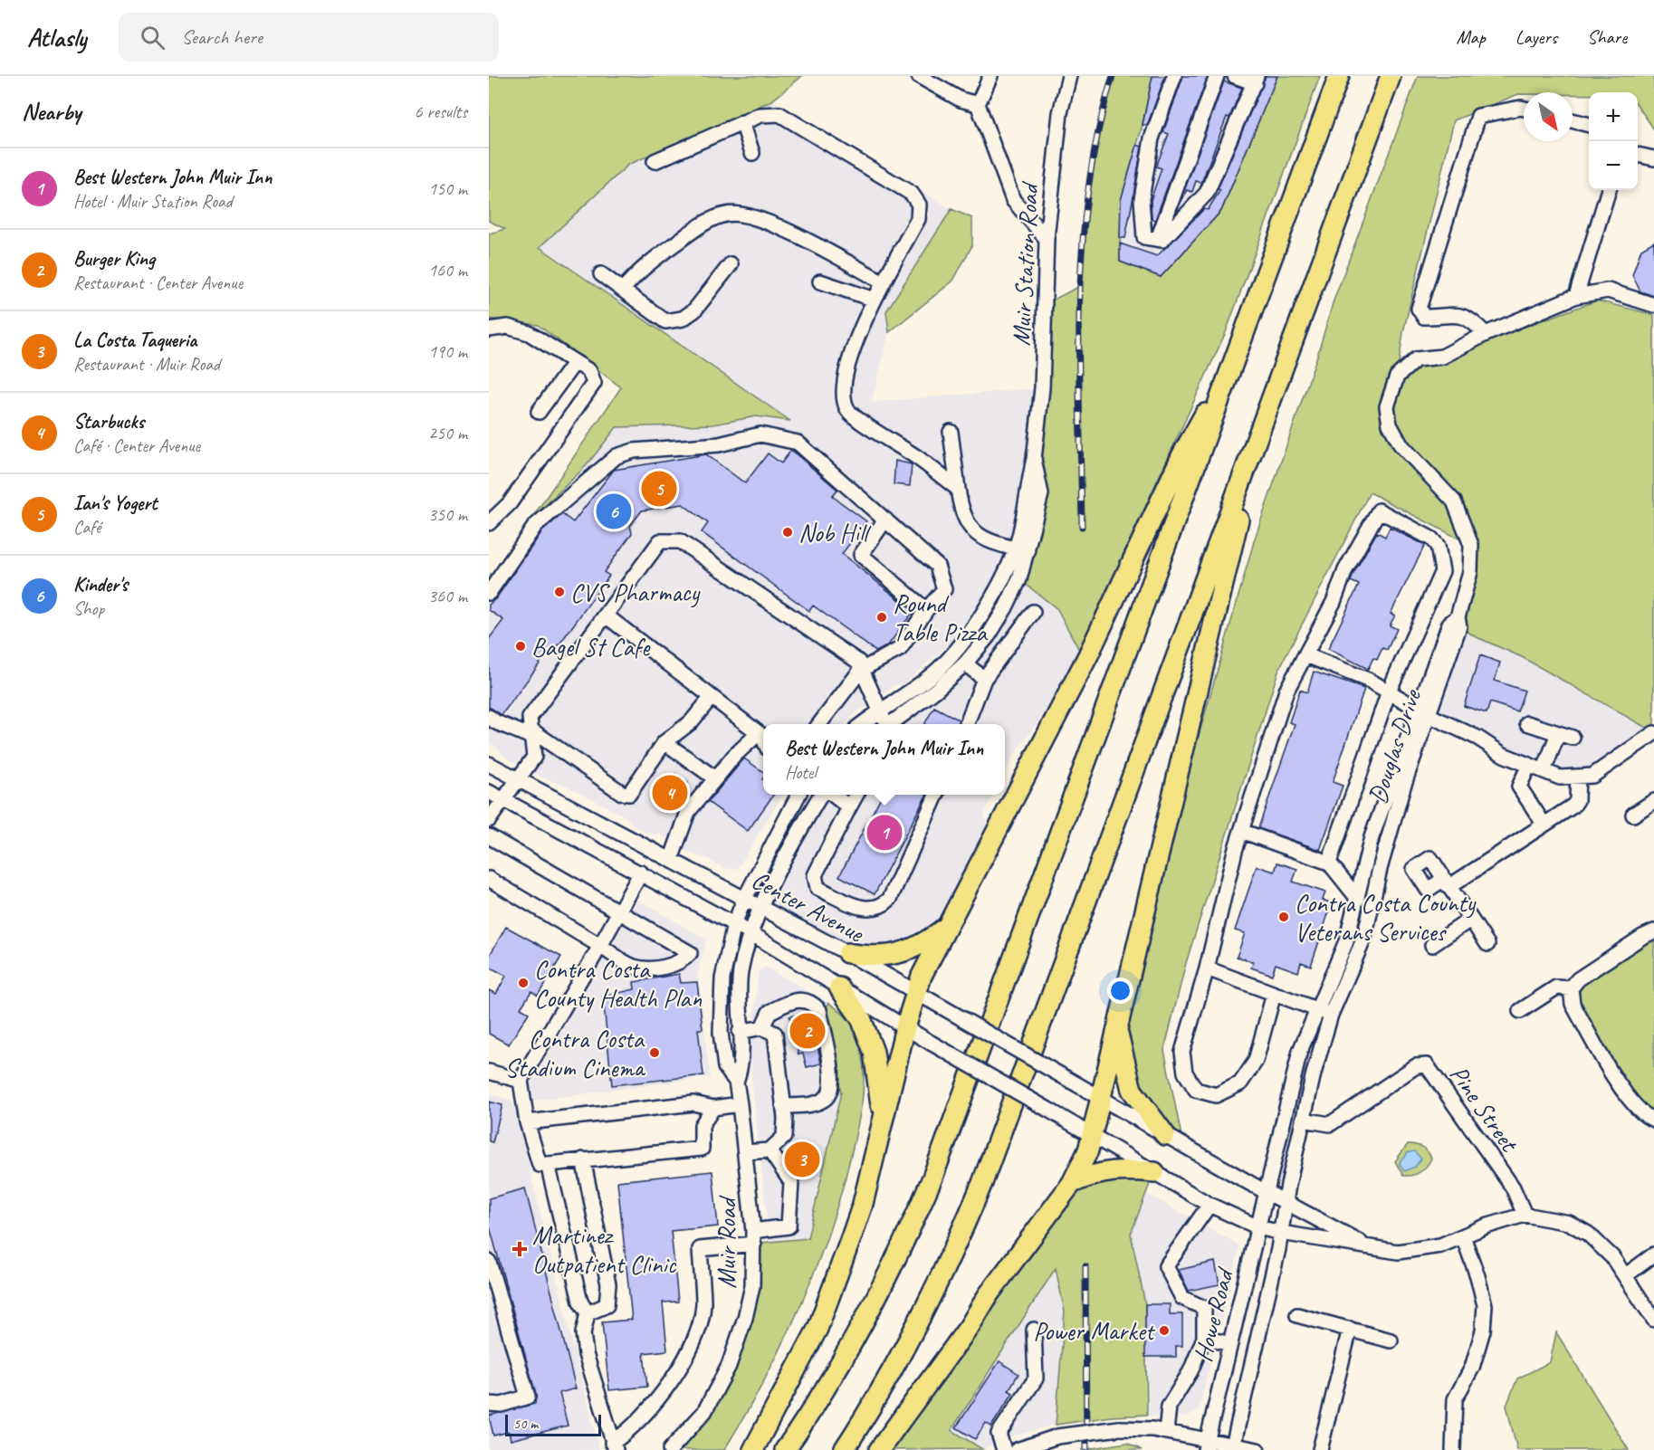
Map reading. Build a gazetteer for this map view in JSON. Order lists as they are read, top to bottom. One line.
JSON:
{"streets":{"street":["Muir Station Road","Douglas Drive","Center Avenue","Pine Street","Muir Road","Howe Road"]},"crossings":[["Douglas Drive","Pine Street"],["Douglas Drive","Howe Road"],["Center Avenue","Muir Road"]],"places":{"other":["Nob Hill","CVS Pharmacy","Round Table Pizza","Bagel St Cafe","Contra Costa County Veterans Services","Contra Costa County Health Plan","Contra Costa Stadium Cinema","Power Market"],"health":["Martinez Outpatient Clinic"]},"scale_bar":"50 m","north":"bottom right","page":{"header":"Atlasly","search":"Search here","nav":["Map","Layers","Share"],"heading":["Nearby","6 results"],"map_buttons":["+","−"],"list":[{"mark":"1","name":"Best Western John Muir Inn","note":"Hotel · Muir Station Road","value":"150 m"},{"mark":"2","name":"Burger King","note":"Restaurant · Center Avenue","value":"160 m"},{"mark":"3","name":"La Costa Taqueria","note":"Restaurant · Muir Road","value":"190 m"},{"mark":"4","name":"Starbucks","note":"Café · Center Avenue","value":"250 m"},{"mark":"5","name":"Ian's Yogert","note":"Café","value":"350 m"},{"mark":"6","name":"Kinder's","note":"Shop","value":"360 m"}],"pins":["5","6","4","1","2","3"],"popup":["Best Western John Muir Inn","Hotel"],"scale":"50 m"}}
